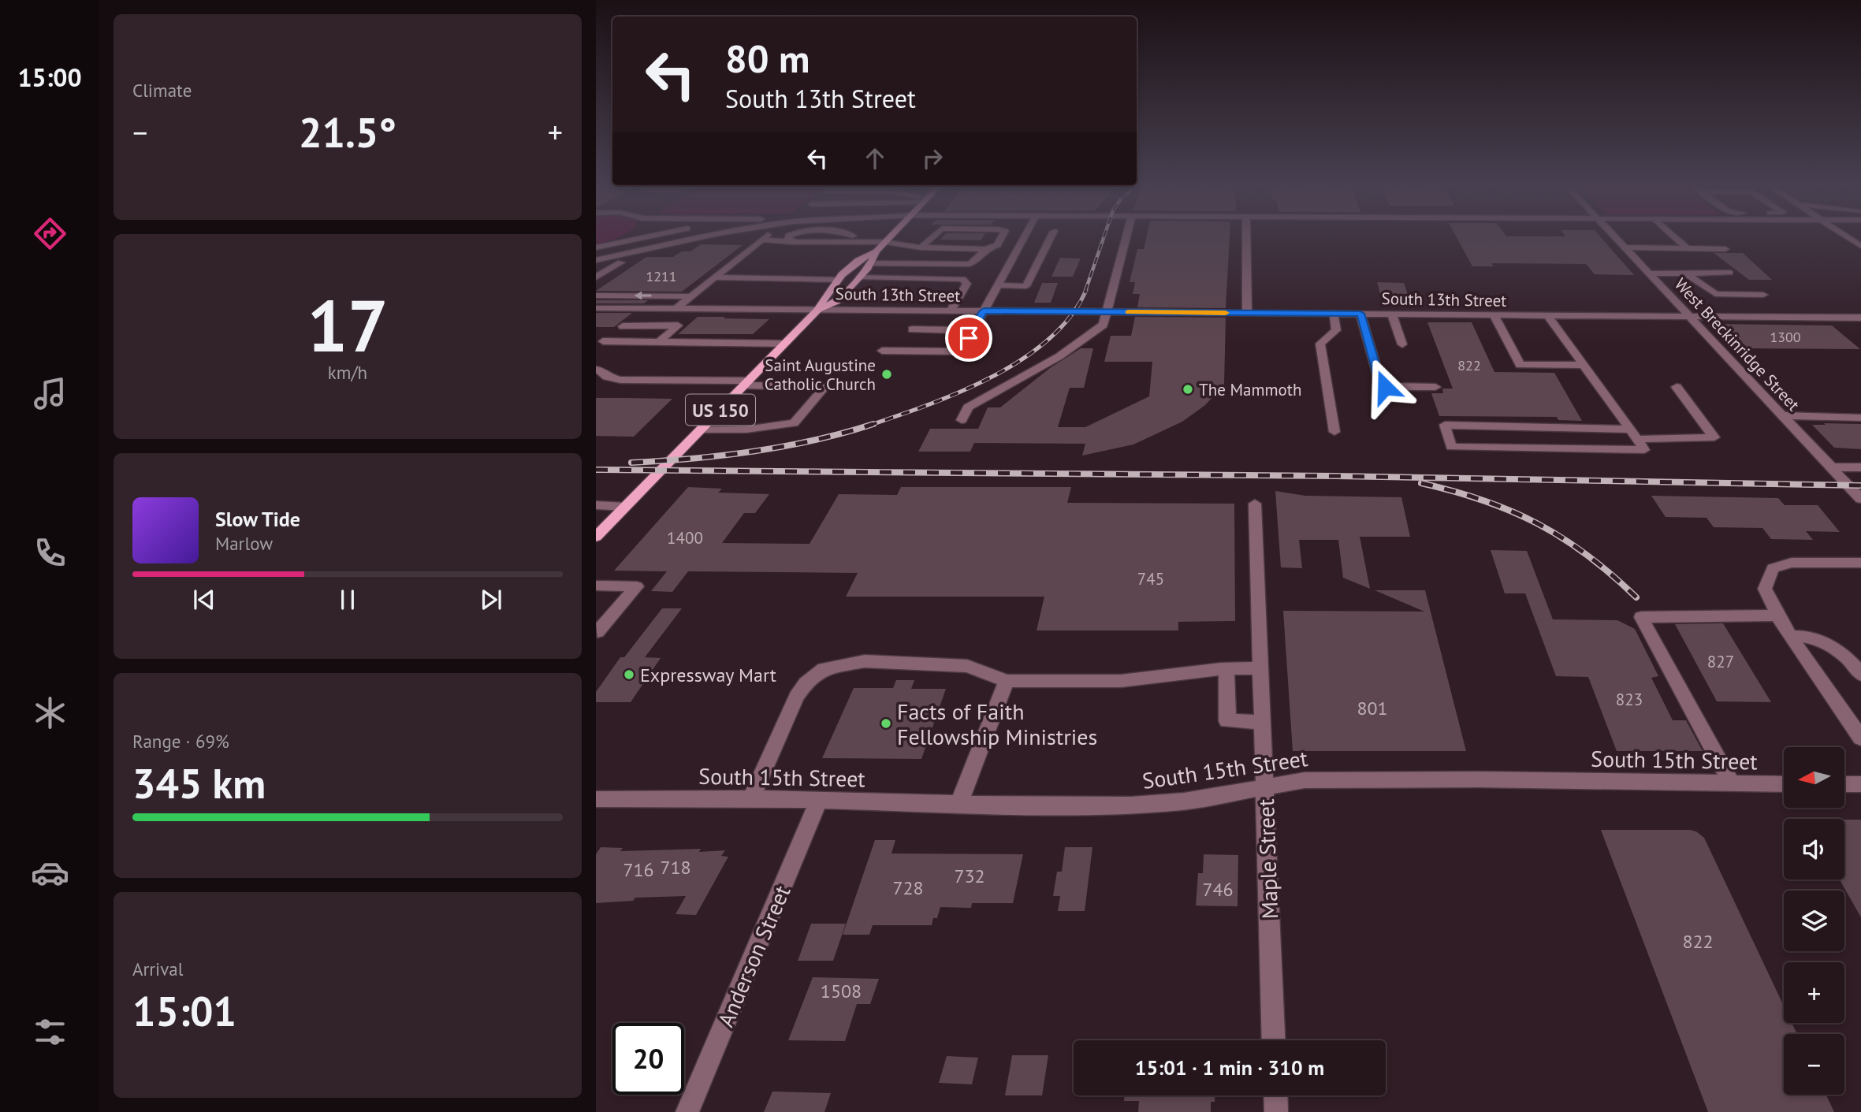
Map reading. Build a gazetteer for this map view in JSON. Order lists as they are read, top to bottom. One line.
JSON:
{"streets":{"main road":["US 150"],"street":["South 13th Street","West Breckinridge Street","South 15th Street","Maple Street","Anderson Street"]},"crossings":[["South 13th Street","West Breckinridge Street"],["South 13th Street","US 150"],["South 15th Street","Maple Street"],["South 15th Street","Anderson Street"]],"places":["Saint Augustine Catholic Church","The Mammoth","Expressway Mart","Facts of Faith Fellowship Ministries"],"house_numbers":["1211","1300","822","1400","745","827","823","801","718","716","732","728","746","822","1508"],"north":"left","page":{"tabs":"15:00","tile":["Climate",["17","km/h"],["Range · 69%","345 km"],["Arrival","15:01"]],"turn":["80 m","South 13th Street"],"heat":["−","21.5°","+"],"song":["Slow Tide","Marlow"],"map_buttons":["+","−"],"limit":"20","trip":"15:01 · 1 min · 310 m"}}
